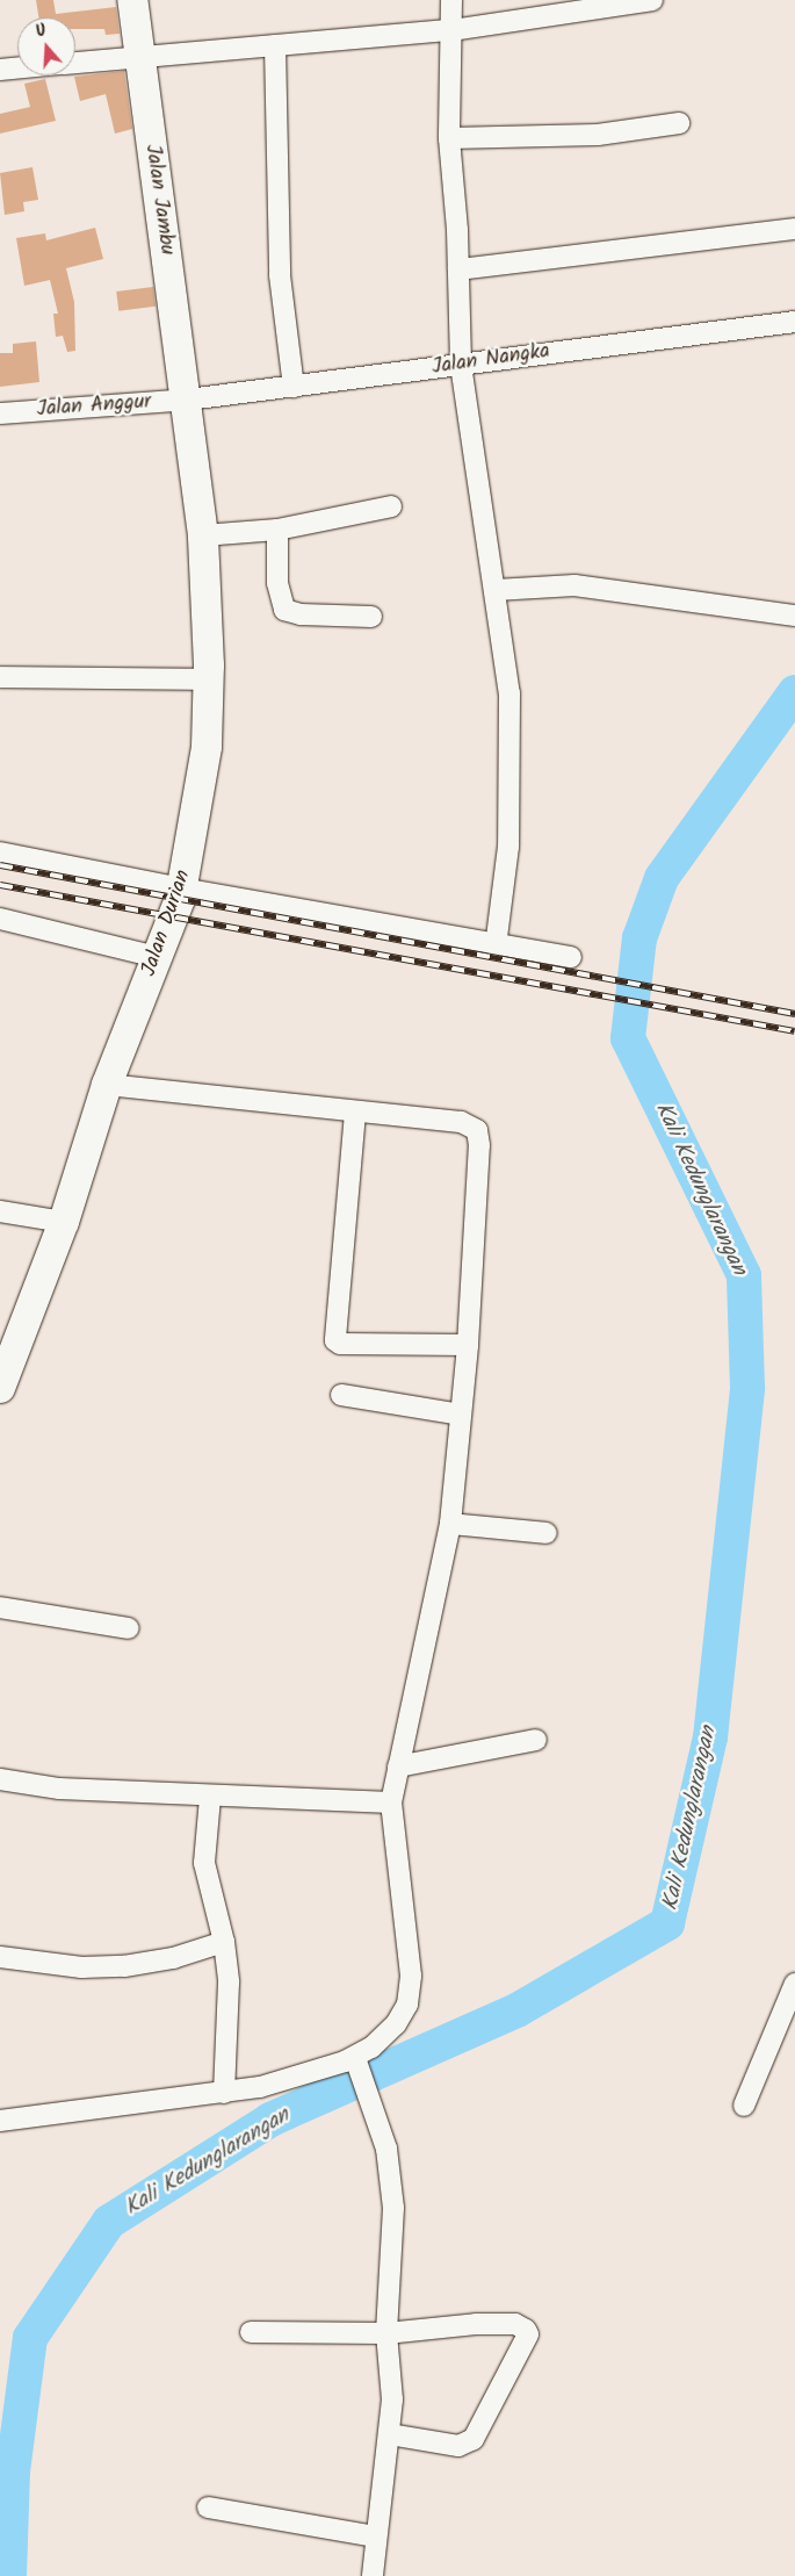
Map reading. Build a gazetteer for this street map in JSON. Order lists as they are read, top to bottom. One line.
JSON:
{"streets":{"street":["Jalan Jambu","Jalan Nangka","Jalan Anggur","Jalan Durian"]},"crossings":[["Jalan Jambu","Jalan Nangka"],["Jalan Jambu","Jalan Anggur"],["Jalan Jambu","Jalan Durian"],["Jalan Nangka","Jalan Anggur"],["Jalan Nangka","Jalan Durian"],["Jalan Anggur","Jalan Durian"]],"water":["Kali Kedunglarangan"],"north":"top"}
